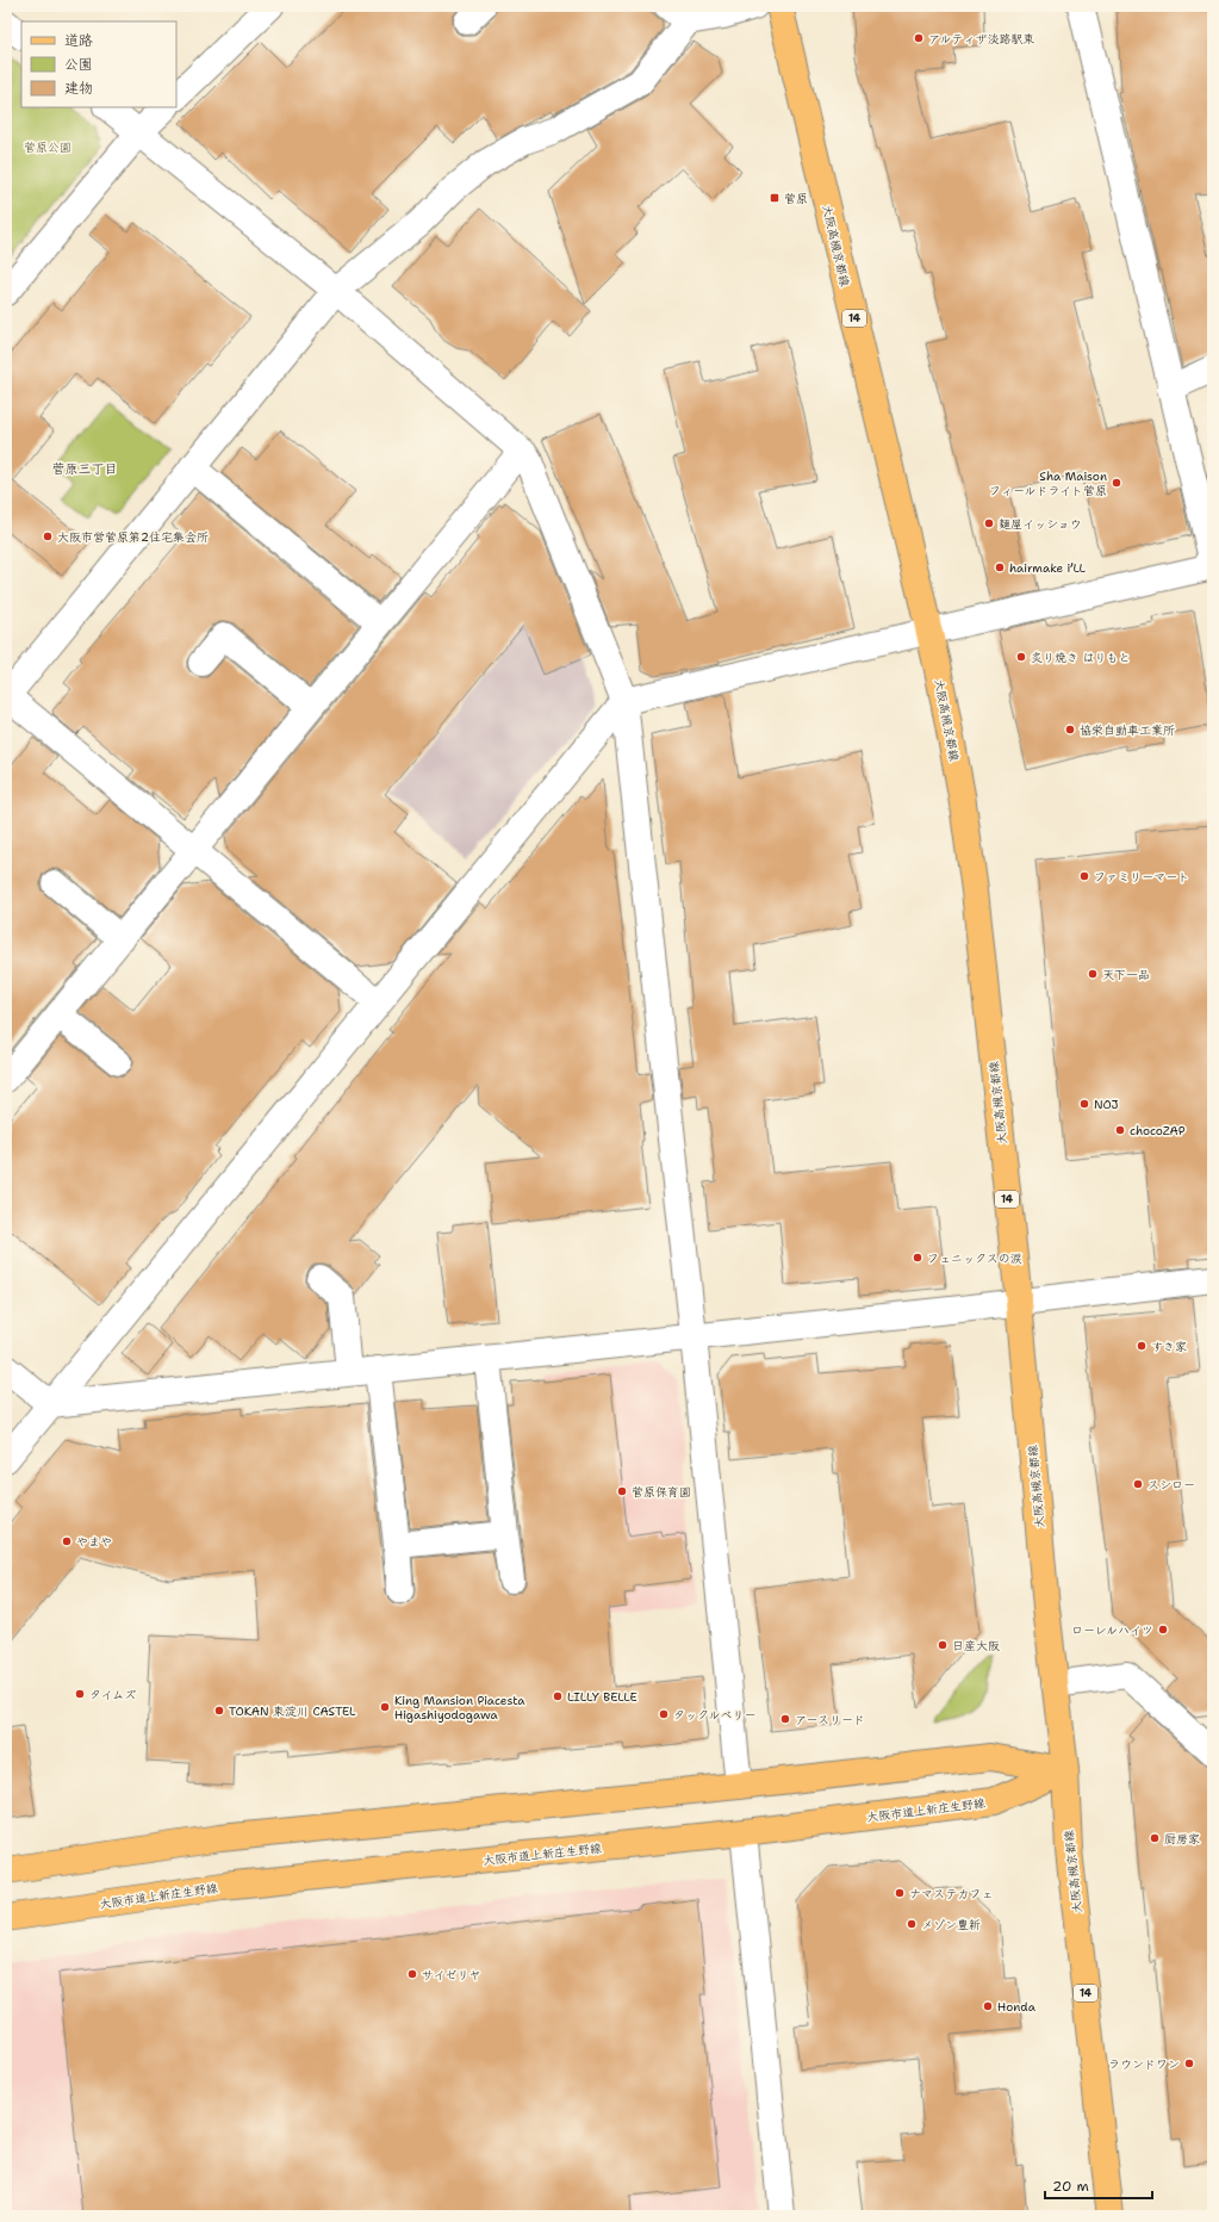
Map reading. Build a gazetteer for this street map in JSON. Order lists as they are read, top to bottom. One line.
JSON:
{"streets":{"main road":["大阪高槻京都線","14","大阪市道上新庄生野線"]},"crossings":[["大阪高槻京都線","大阪市道上新庄生野線"]],"districts":["菅原三丁目"],"parks":["菅原公園"],"places":{"other":["アルティザ淡路駅東","Sha Maison フィールドライト菅原","麺屋イッショウ","大阪市営菅原第2住宅集会所","hairmake i’LL","炙り焼き はりもと","協栄自動車工業所","ファミリーマート","天下一品","NOJ","chocoZAP","フェニックスの涙","すき家","スシロー","菅原保育園","やまや","ローレルハイツ","日産大阪","タイムズ","LILLY BELLE","King Mansion Piacesta Higashiyodogawa","TOKAN 東淀川 CASTEL","タックルベリー","アースリード","厨房家","ナマステカフェ","メゾン豊新","サイゼリヤ","Honda","ラウンドワン"],"transit":["菅原"]},"legend":["道路","公園","建物"],"scale_bar":"20 m"}
